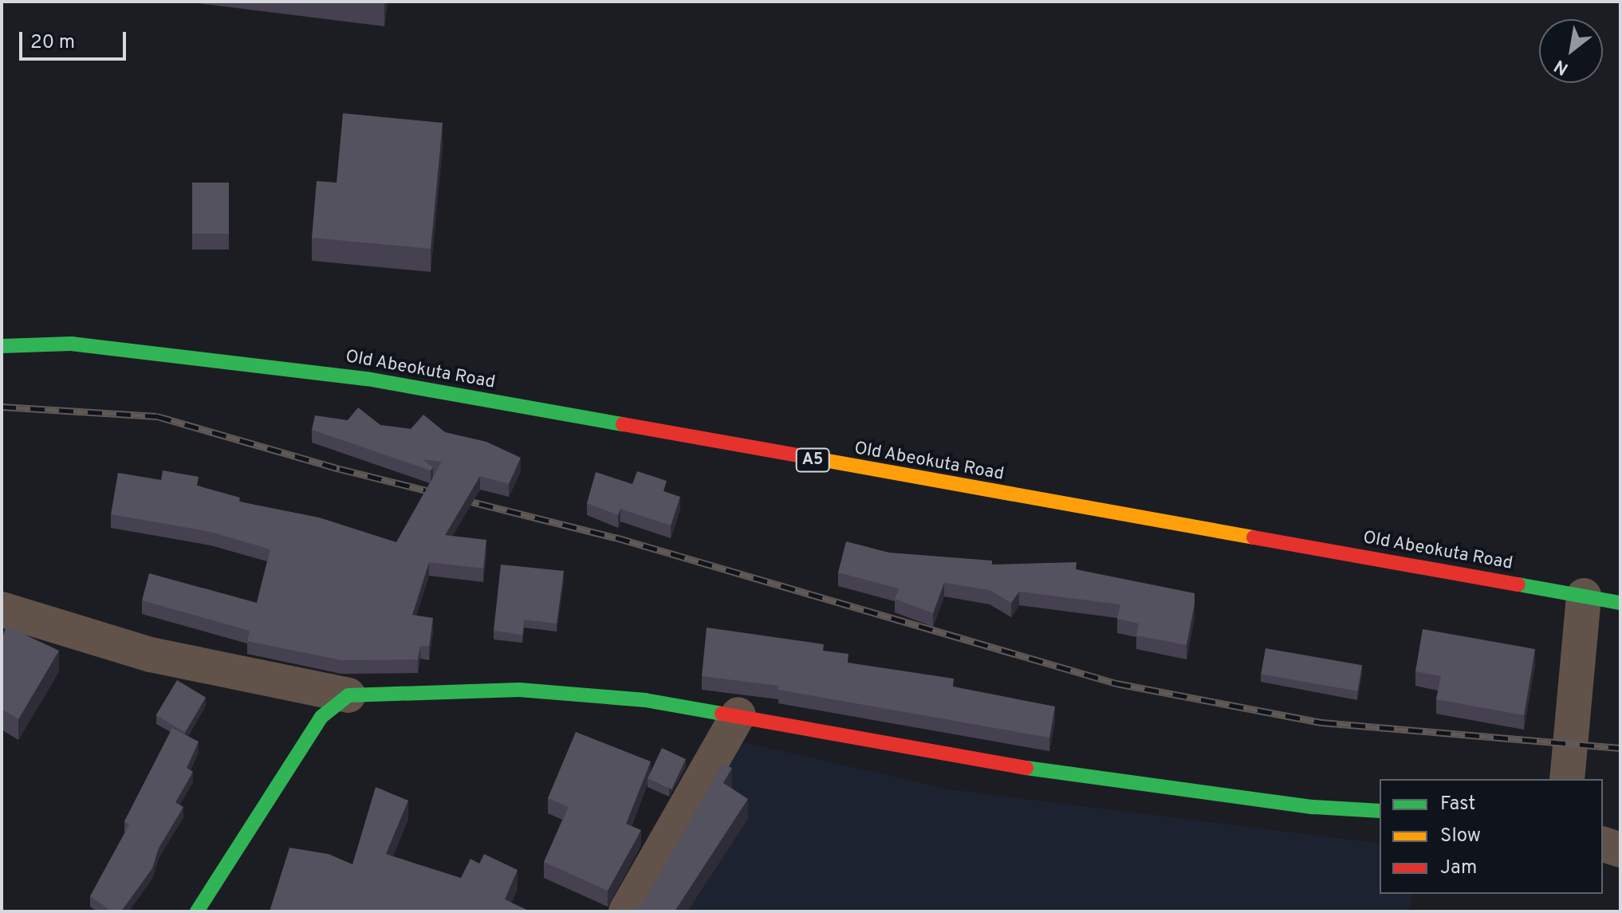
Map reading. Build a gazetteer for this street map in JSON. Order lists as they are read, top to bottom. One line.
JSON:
{"streets":{"main road":["Old Abeokuta Road","A5"]},"legend":["Fast","Slow","Jam"],"scale_bar":"20 m","north":"bottom left"}
